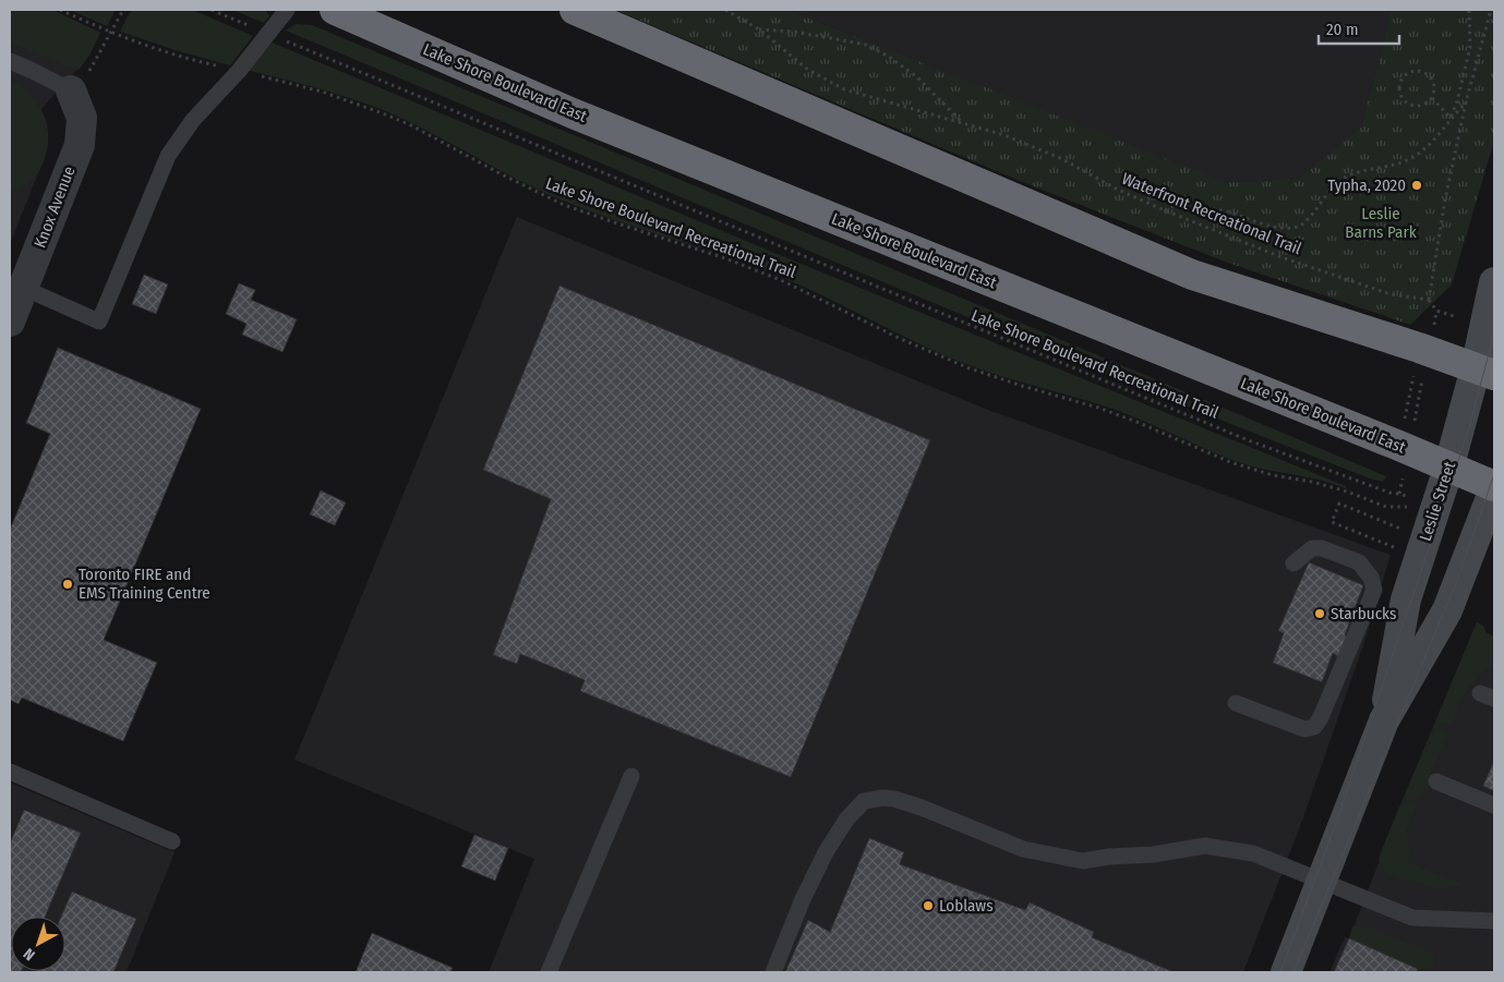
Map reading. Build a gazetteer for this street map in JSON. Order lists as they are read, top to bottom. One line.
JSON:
{"streets":{"highway":["Lake Shore Boulevard East"],"main road":["Leslie Street"],"street":["Knox Avenue"],"path":["Waterfront Recreational Trail","Lake Shore Boulevard Recreational Trail"]},"crossings":[["Lake Shore Boulevard East","Leslie Street"]],"parks":["Leslie Barns Park"],"places":["Typha, 2020","Toronto FIRE and EMS Training Centre","Starbucks","Loblaws"],"scale_bar":"20 m","north":"bottom left"}
